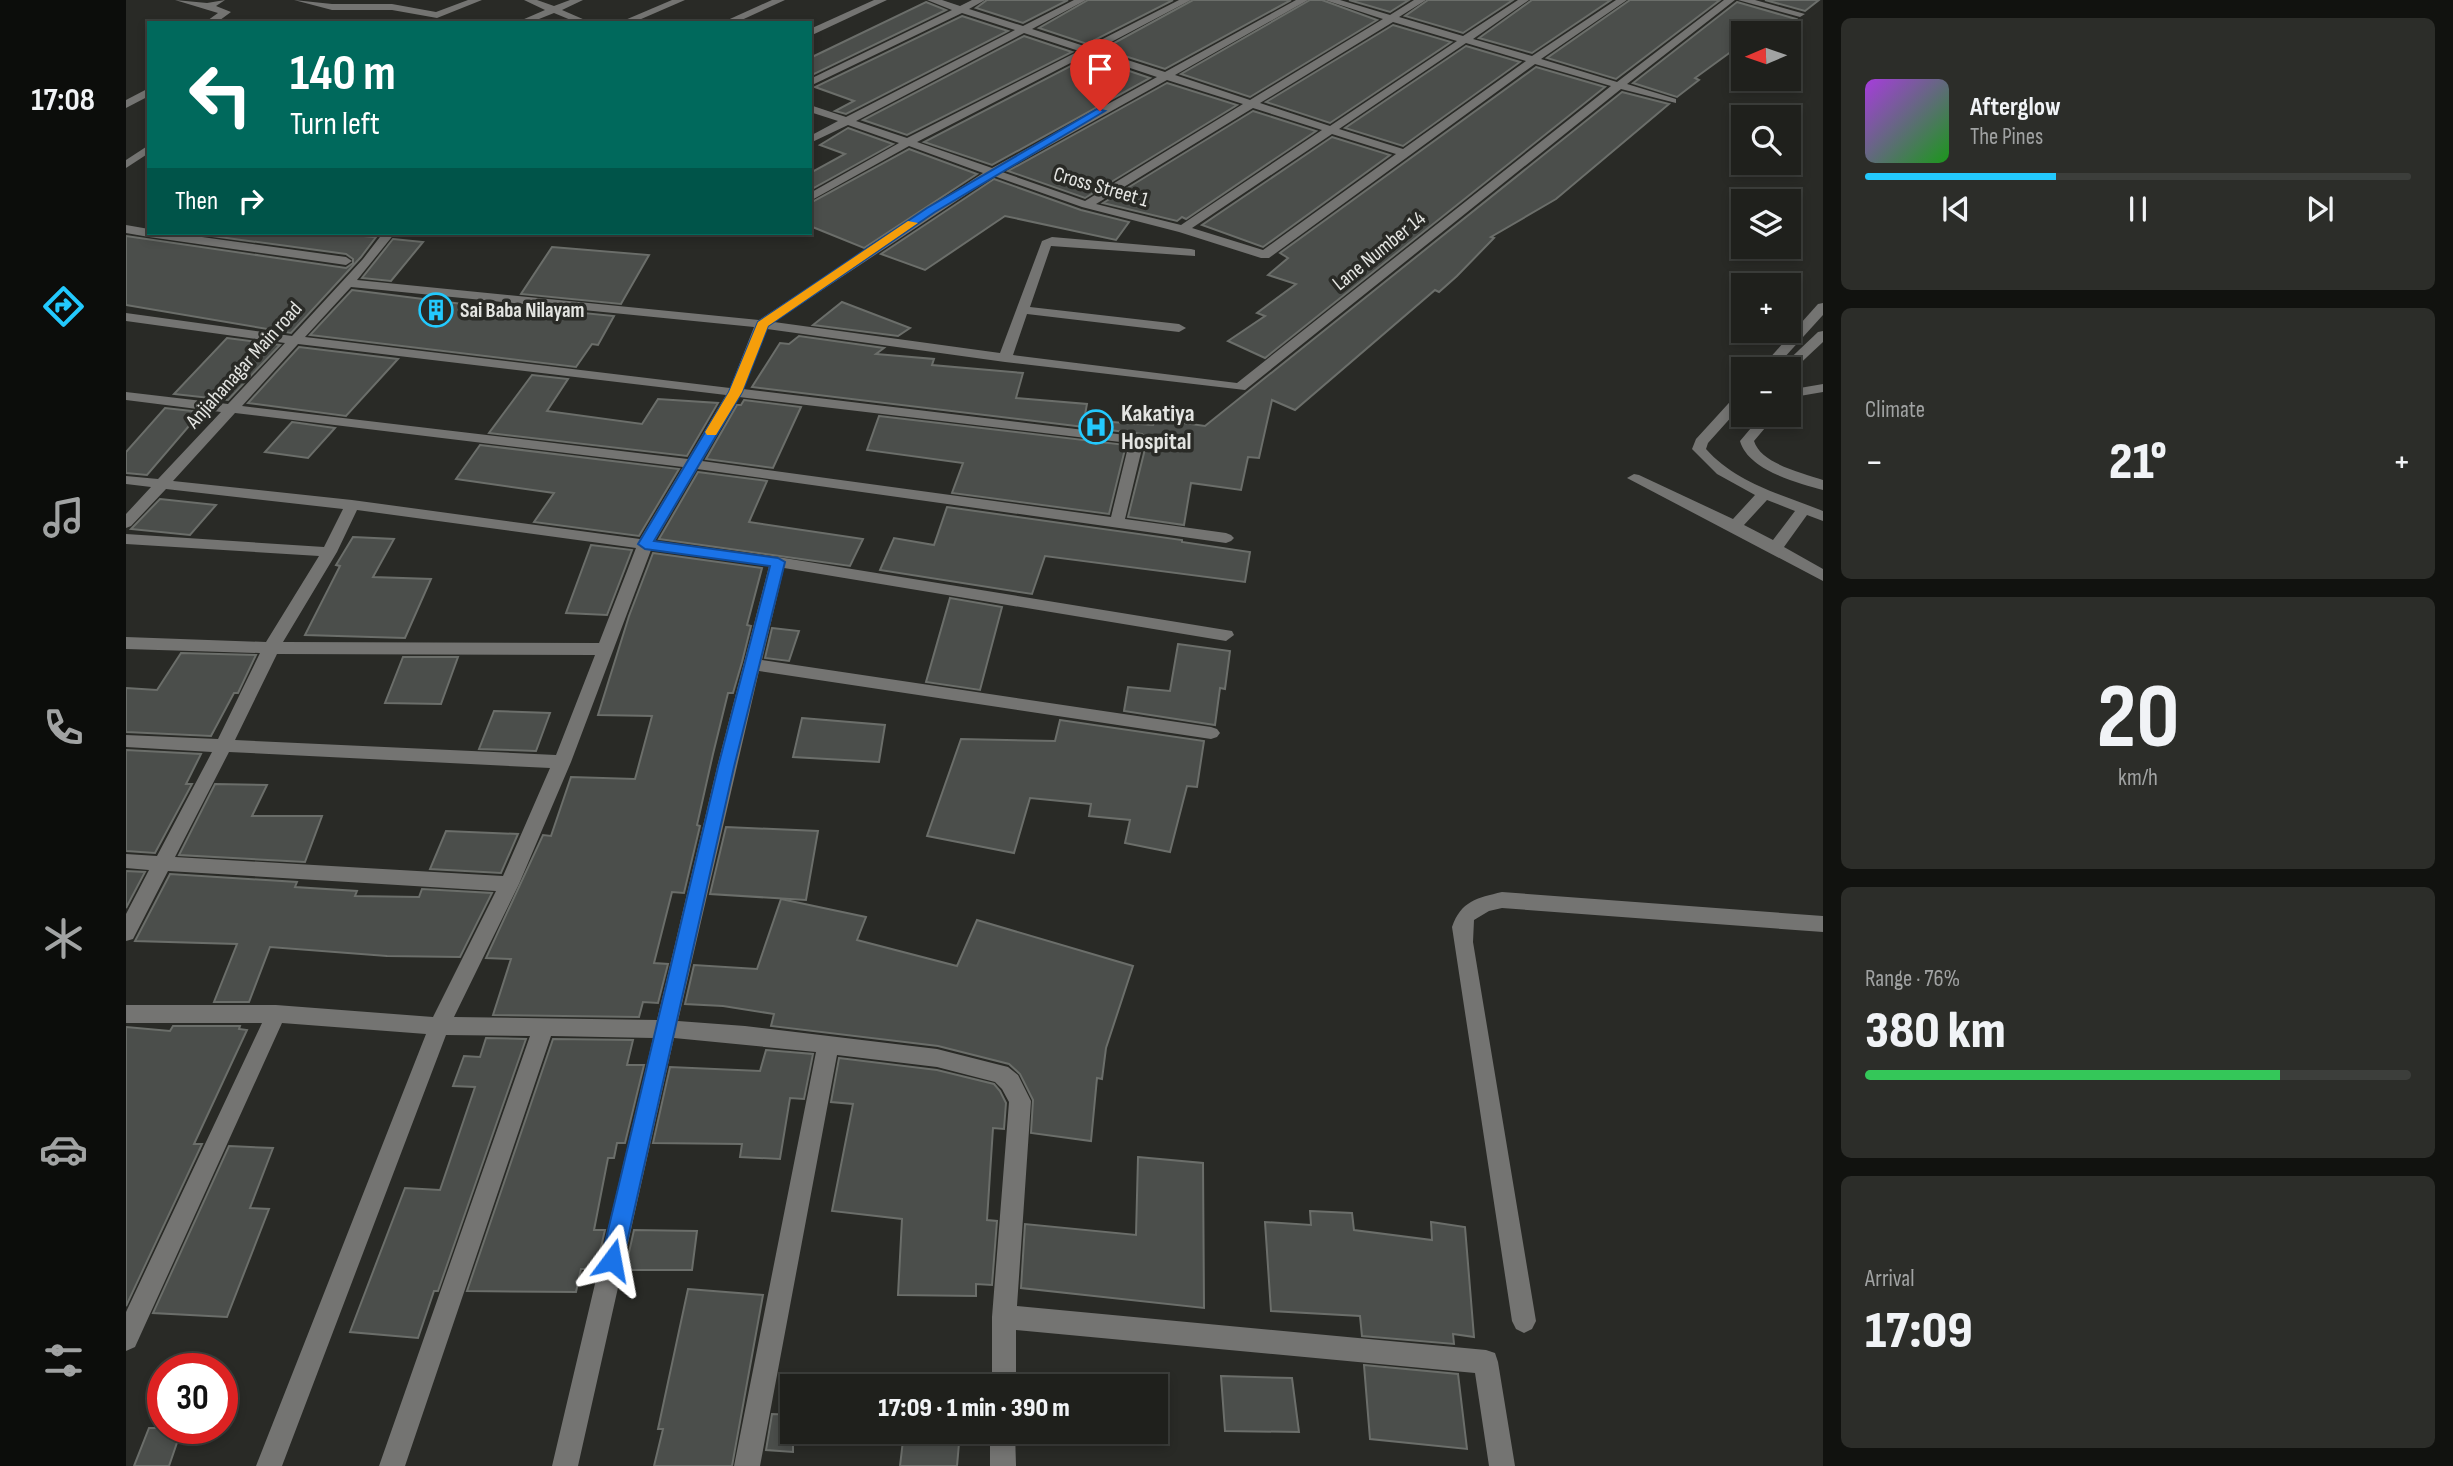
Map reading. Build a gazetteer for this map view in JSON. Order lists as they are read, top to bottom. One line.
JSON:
{"streets":{"street":["Cross Street 1","Lane Number 14","Anjiahanagar Main road"]},"crossings":[["Lane Number 14","Anjiahanagar Main road"]],"places":{"building":["Sai Baba Nilayam"],"hospital":["Kakatiya Hospital"]},"north":"left","page":{"tabs":"17:08","map_buttons":["+","−"],"turn":["140 m","Turn left"],"song":["Afterglow","The Pines"],"then":"Then","tile":["Climate",["20","km/h"],["Range · 76%","380 km"],["Arrival","17:09"]],"heat":["−","21°","+"],"limit":"30","trip":"17:09 · 1 min · 390 m"}}
